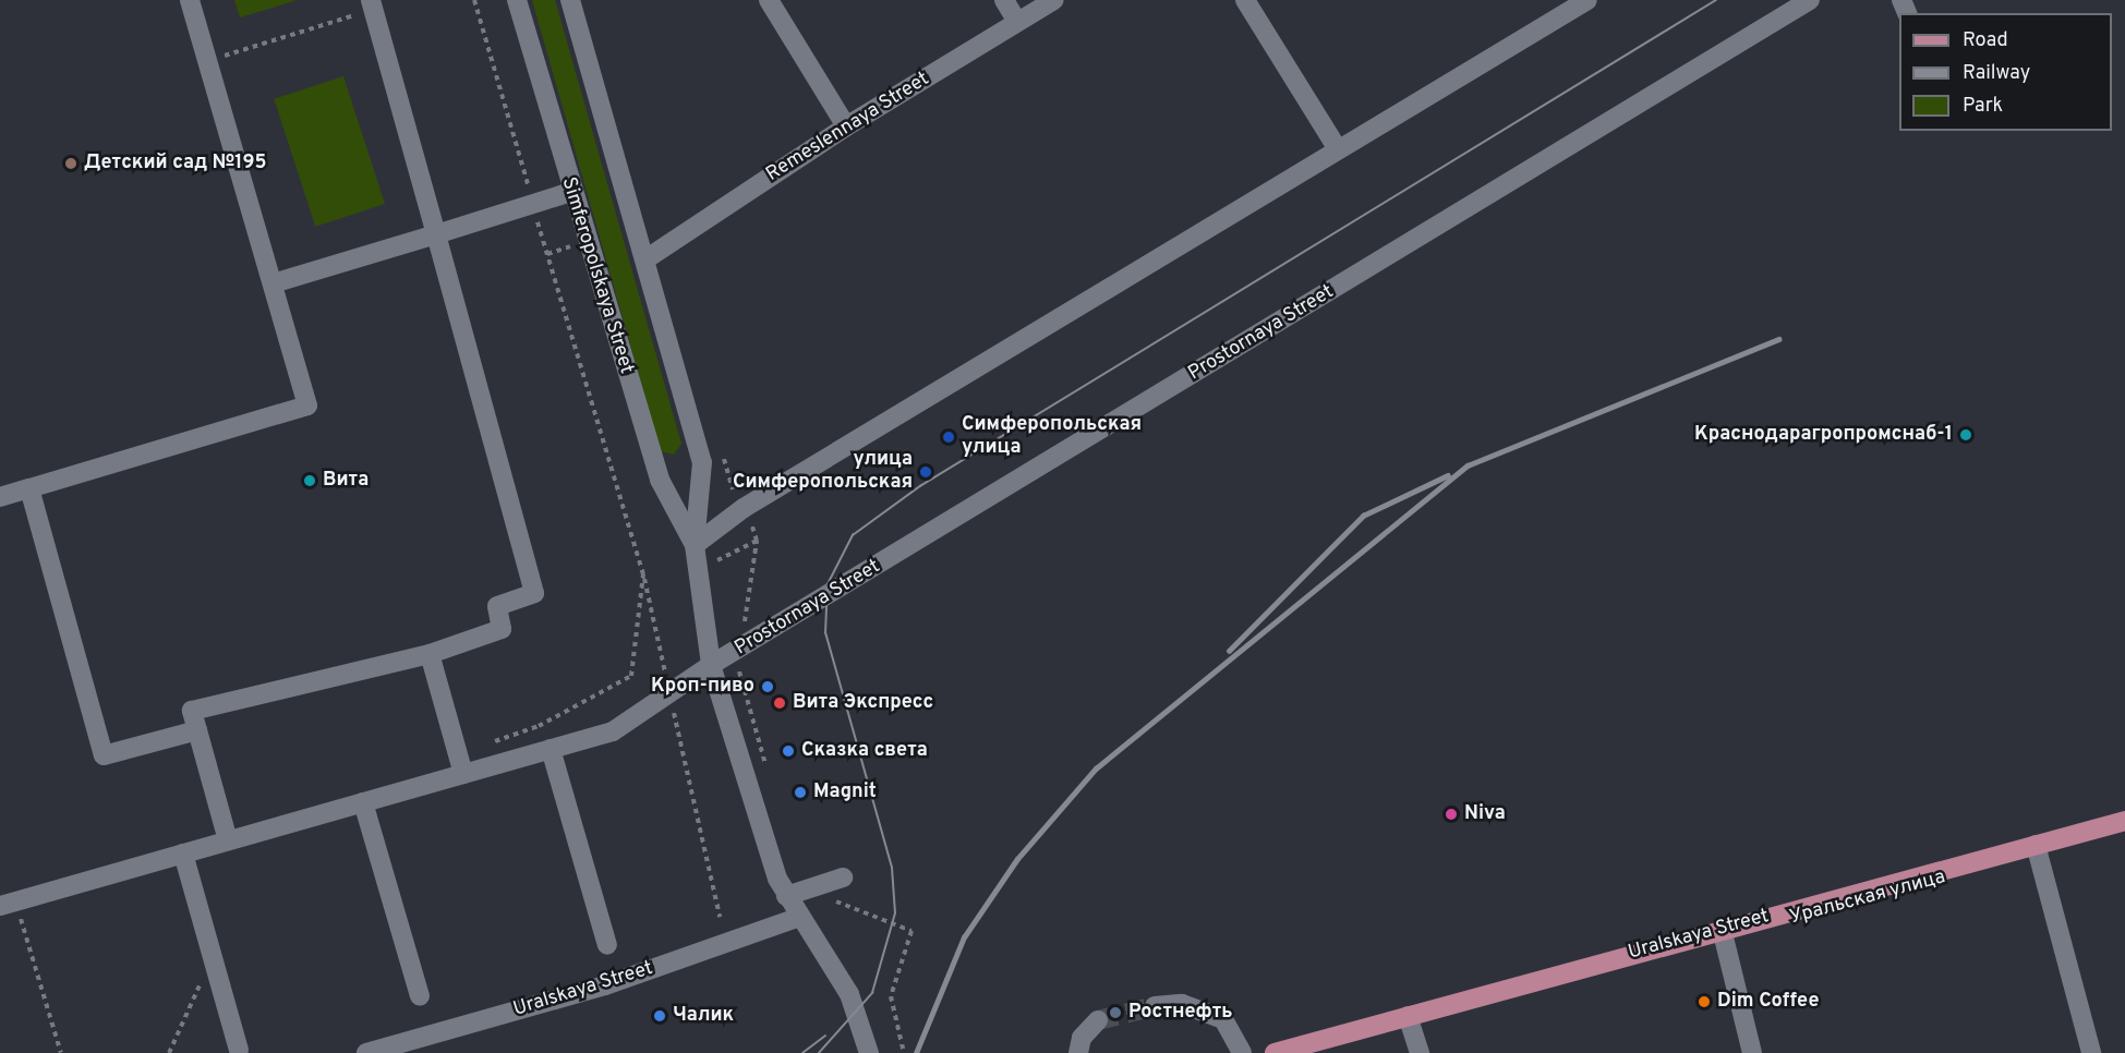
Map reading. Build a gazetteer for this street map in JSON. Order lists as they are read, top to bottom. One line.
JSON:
{"streets":{"main road":["Uralskaya Street"],"street":["Remeslennaya Street","Simferopolskaya Street","Prostornaya Street"]},"crossings":[["Remeslennaya Street","Simferopolskaya Street"],["Simferopolskaya Street","Prostornaya Street"],["Simferopolskaya Street","Uralskaya Street"]],"places":["Детский сад №195","Краснодарагропромснаб-1","Симферопольская улица","улица Симферопольская","Вита","Кроп-пиво","Вита Экспресс","Сказка света","Magnit","Niva","Dim Coffee","Ростнефть","Чалик"],"legend":["Road","Railway","Park"]}
